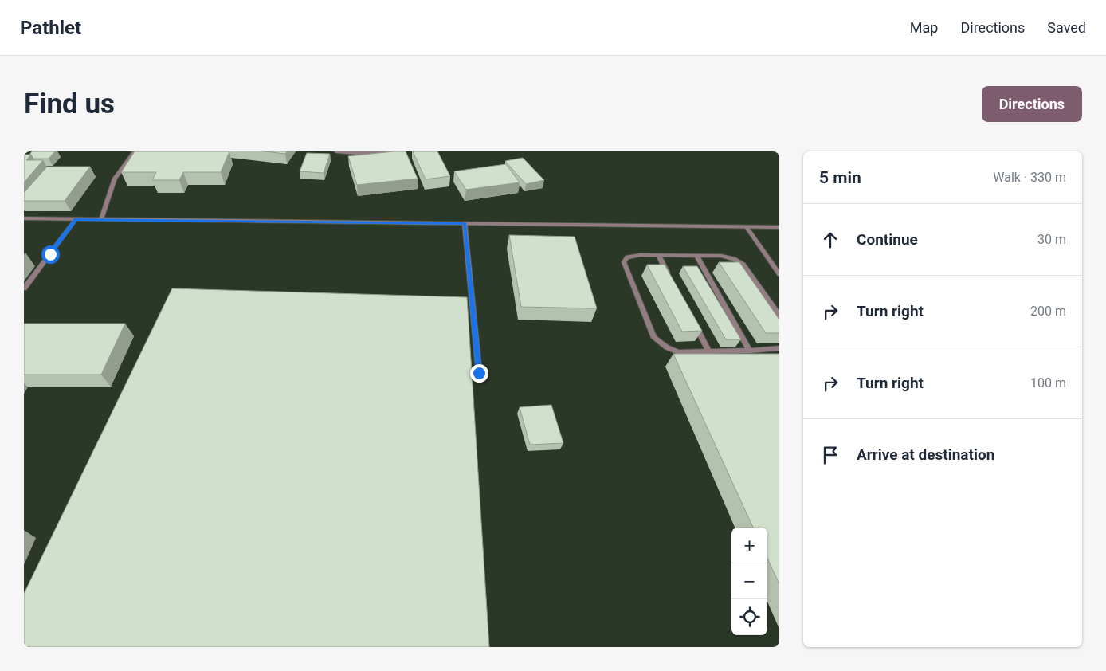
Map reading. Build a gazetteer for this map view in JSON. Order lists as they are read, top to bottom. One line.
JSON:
{"page":{"header":"Pathlet","nav":["Map","Directions","Saved"],"buttons":"Directions","title":"Find us","heading":["5 min","Walk · 330 m"],"list":[["Continue","30 m"],["Turn right","200 m"],["Turn right","100 m"],"Arrive at destination"],"map_buttons":["+","−"]}}
